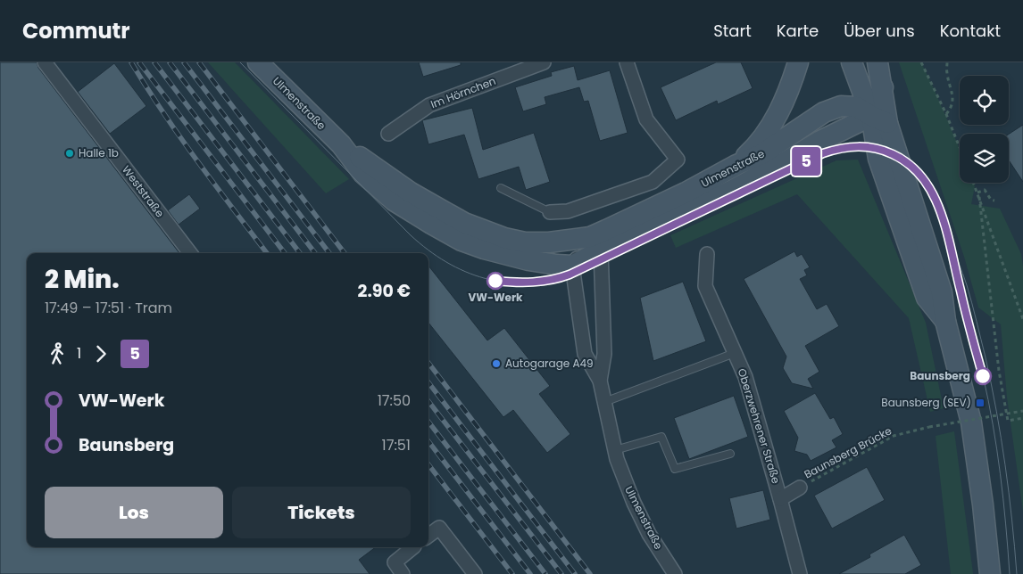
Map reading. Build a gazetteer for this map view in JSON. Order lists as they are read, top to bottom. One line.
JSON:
{"streets":{"main road":["Ulmenstraße"],"street":["Im Hörnchen","Weststraße","Oberzwehrener Straße"],"path":["Baunsberg Brücke"]},"crossings":[["Oberzwehrener Straße","Baunsberg Brücke"]],"places":{"other":["Halle 1b","VW-Werk","Autogarage A49","Baunsberg"],"transit":["Baunsberg (SEV)"]},"lines":["tram line 5"],"page":{"header":"Commutr","nav":["Start","Karte","Über uns","Kontakt"],"on_map":"5","heading":["2 Min.","17:49 – 17:51 · Tram","2.90 €"],"legs":["1","5"],"list":[{"name":"VW-Werk","value":"17:50"},{"name":"Baunsberg","value":"17:51"}],"buttons":["Los","Tickets"]}}
